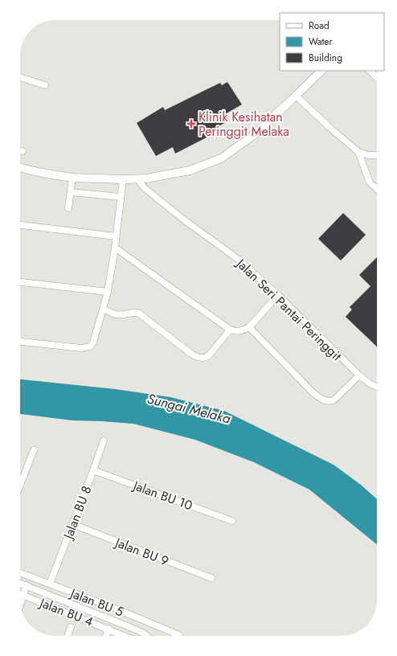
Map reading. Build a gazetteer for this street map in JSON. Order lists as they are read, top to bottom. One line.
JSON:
{"streets":{"street":["Jalan Seri Pantai Peringgit","Jalan BU 10","Jalan BU 8","Jalan BU 9","Jalan BU 5","Jalan BU 4"]},"crossings":[["Jalan BU 10","Jalan BU 8"],["Jalan BU 8","Jalan BU 9"],["Jalan BU 8","Jalan BU 5"]],"water":["Sungai Melaka"],"places":{"health":["Klinik Kesihatan Peringgit Melaka"]},"legend":["Road","Water","Building"]}
